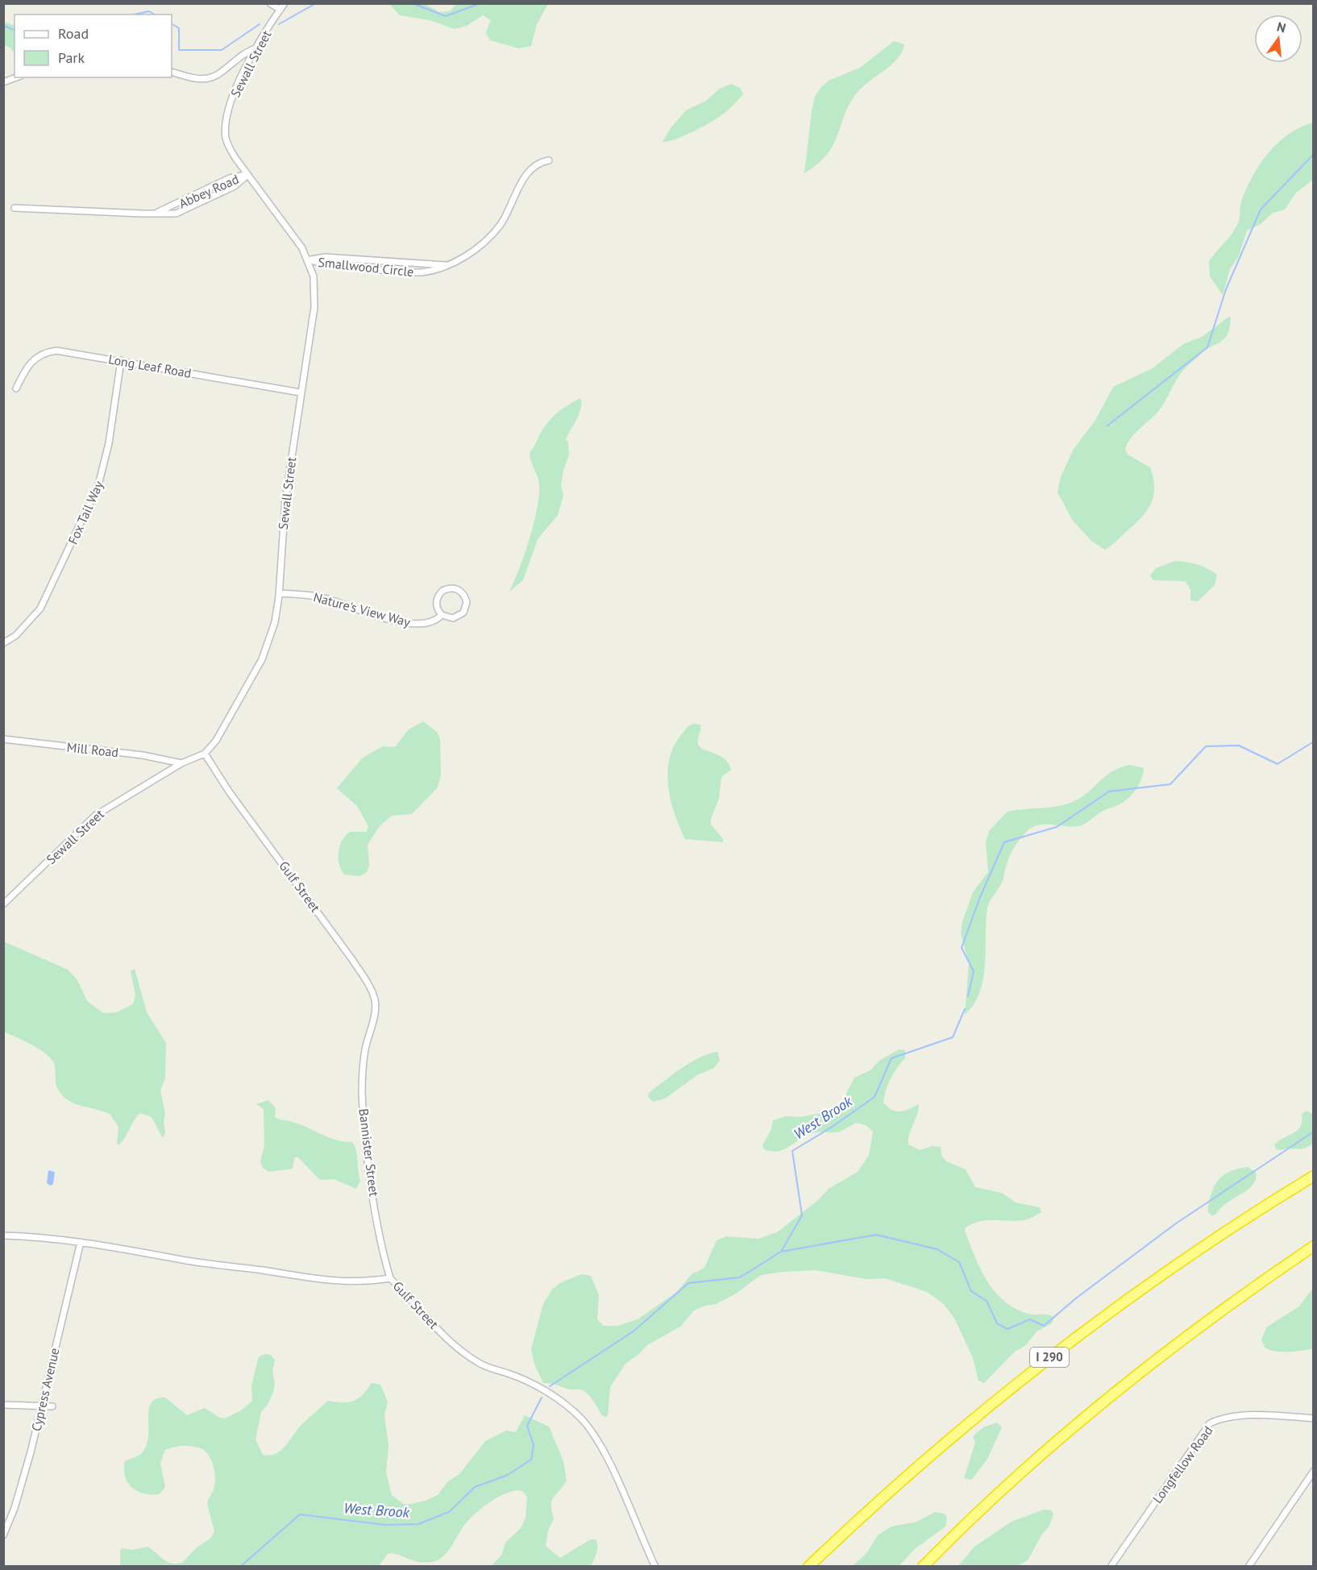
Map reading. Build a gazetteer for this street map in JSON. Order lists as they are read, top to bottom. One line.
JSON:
{"streets":{"highway":["I 290"],"street":["Sewall Street","Abbey Road","Smallwood Circle","Long Leaf Road","Fox Tail Way","Nature's View Way","Mill Road","Gulf Street","Bannister Street","Cypress Avenue","Longfellow Road"]},"crossings":[["Sewall Street","Abbey Road"],["Sewall Street","Smallwood Circle"],["Sewall Street","Long Leaf Road"],["Sewall Street","Nature's View Way"],["Sewall Street","Mill Road"],["Sewall Street","Gulf Street"],["Long Leaf Road","Fox Tail Way"],["Gulf Street","Bannister Street"],["Gulf Street","Cypress Avenue"]],"water":["West Brook"],"legend":["Road","Park"],"north":"top"}
